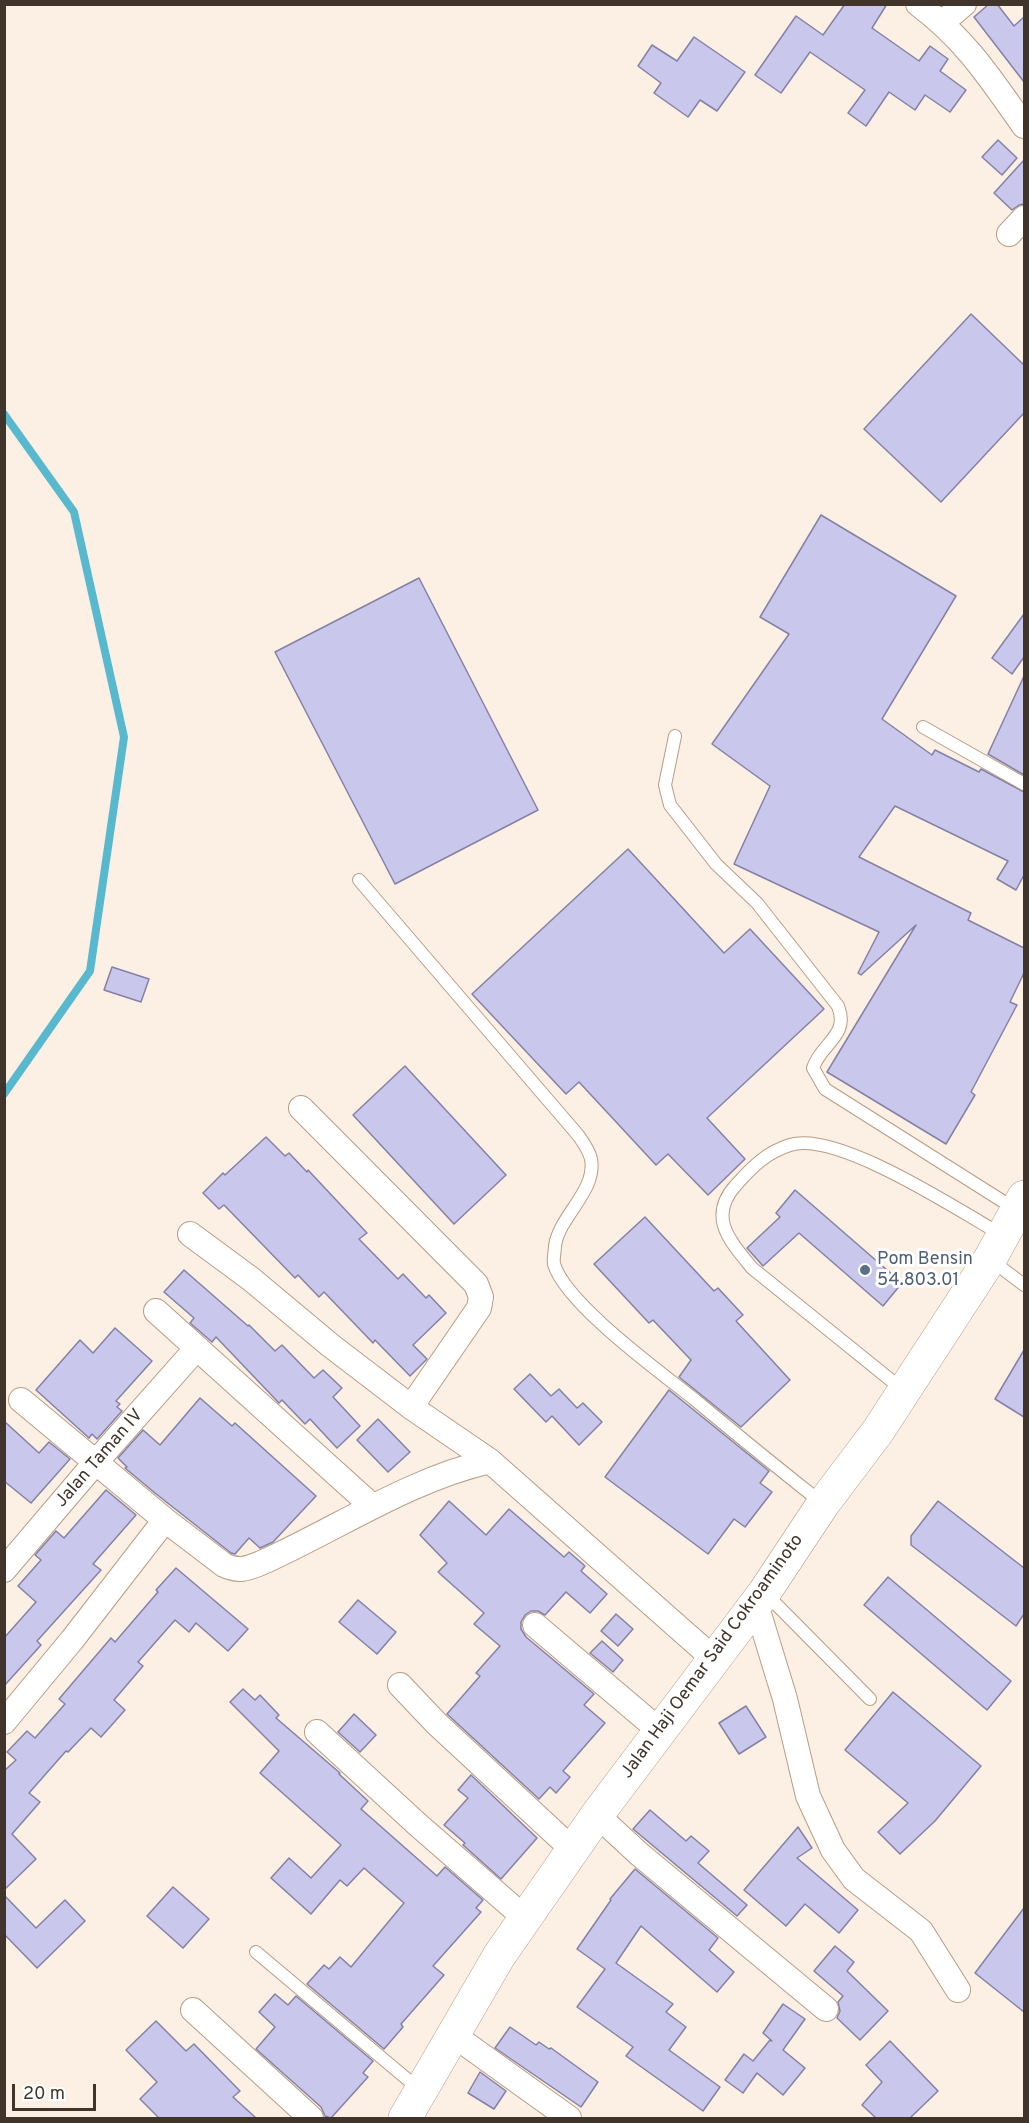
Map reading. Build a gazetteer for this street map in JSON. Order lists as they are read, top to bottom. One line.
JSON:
{"streets":{"highway":["Jalan Haji Oemar Said Cokroaminoto"],"street":["Jalan Taman IV"]},"places":["Pom Bensin 54.803.01"],"scale_bar":"20 m"}
